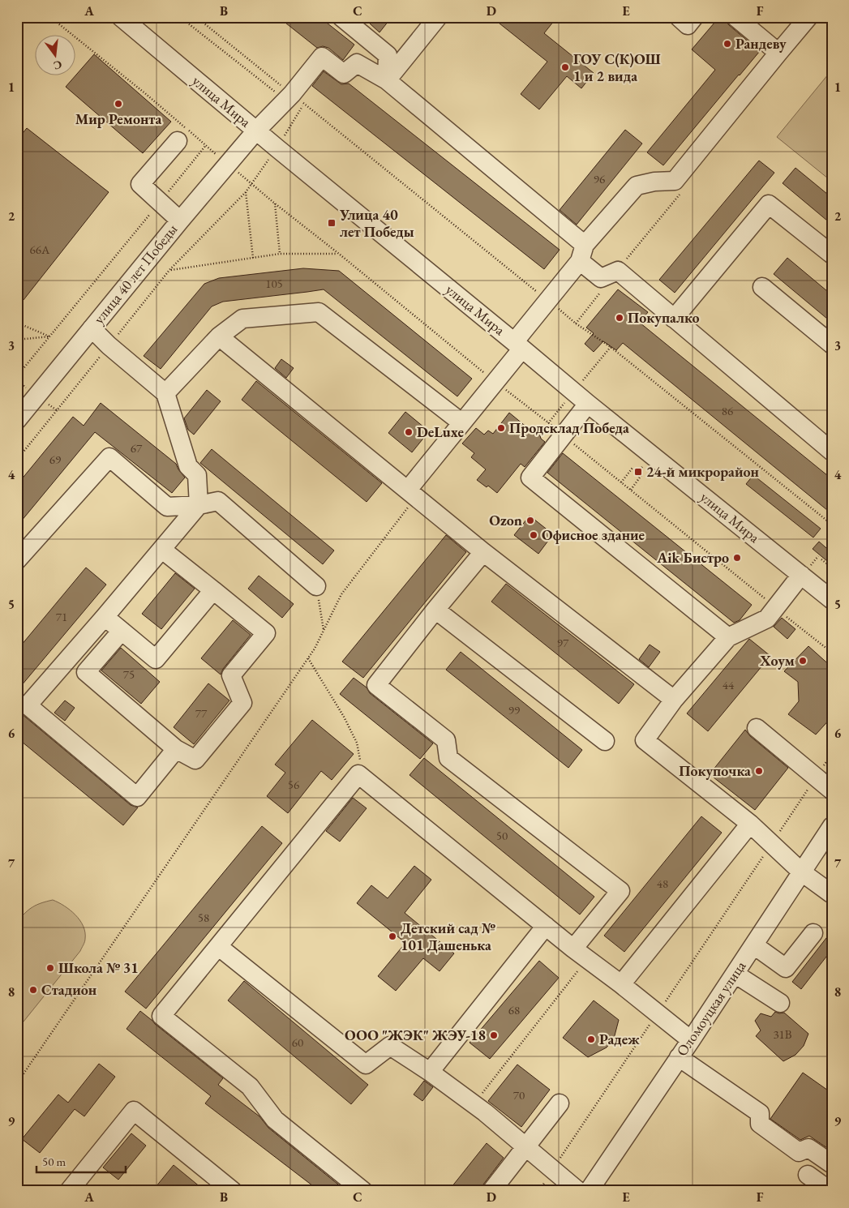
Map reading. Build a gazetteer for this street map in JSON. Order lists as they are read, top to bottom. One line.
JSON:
{"streets":{"street":["улица Мира","улица 40 лет Победы","Оломоуцкая улица"]},"crossings":[["улица Мира","улица 40 лет Победы"]],"places":{"other":["Рандеву","ГОУ С(К)ОШ 1 и 2 вида","Мир Ремонта","Покупалко","Продсклад Победа","DeLuxe","Ozon","Офисное здание","Aik Бистро","Хоум","Покупочка","Детский сад № 101 Дашенька","Школа № 31","Стадион","ООО \"ЖЭК\" ЖЭУ-18","Радеж"],"transit":["Улица 40 лет Победы","24-й микрорайон"]},"house_numbers":["96","66А","105","86","67","69","71","97","75","44","99","77","56","50","48","58","68","31В","60","70"],"scale_bar":"50 m","north":"bottom","grid":{"columns":["A","B","C","D","E","F"],"rows":["1","2","3","4","5","6","7","8","9"]}}
